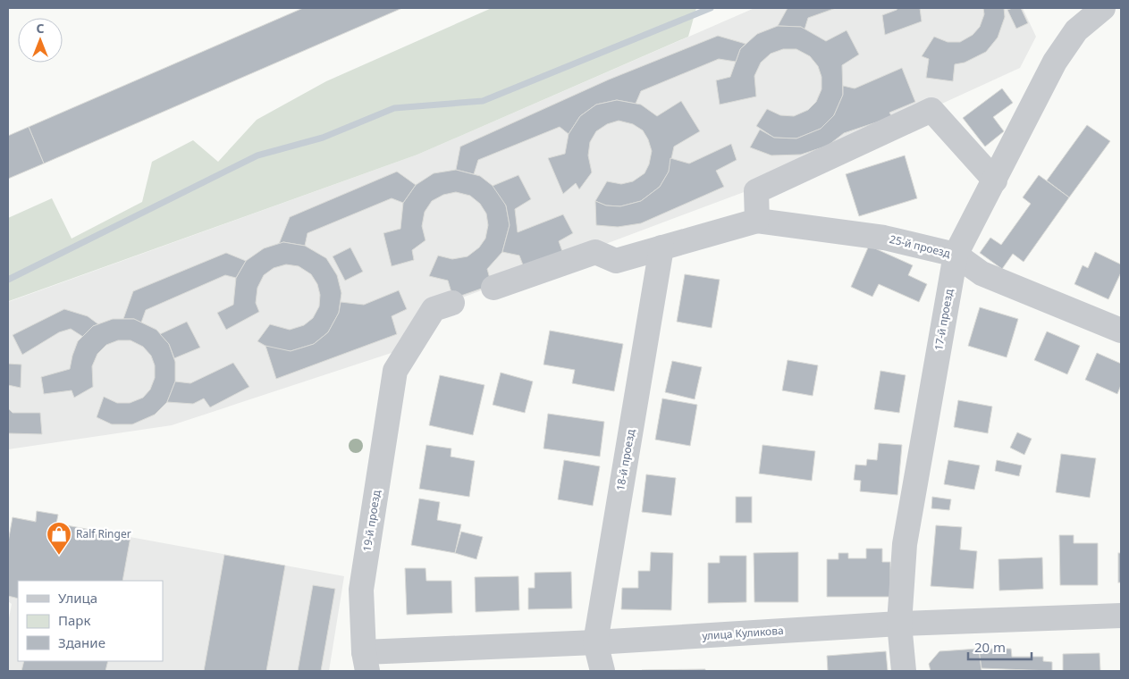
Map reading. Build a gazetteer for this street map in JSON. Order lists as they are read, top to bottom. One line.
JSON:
{"streets":{"street":["25-й проезд","17-й проезд","18-й проезд","19-й проезд","улица Куликова"]},"crossings":[["25-й проезд","17-й проезд"],["17-й проезд","улица Куликова"],["18-й проезд","улица Куликова"],["19-й проезд","улица Куликова"]],"places":{"shop":["Ralf Ringer"]},"legend":["Улица","Парк","Здание"],"scale_bar":"20 m","north":"top"}
